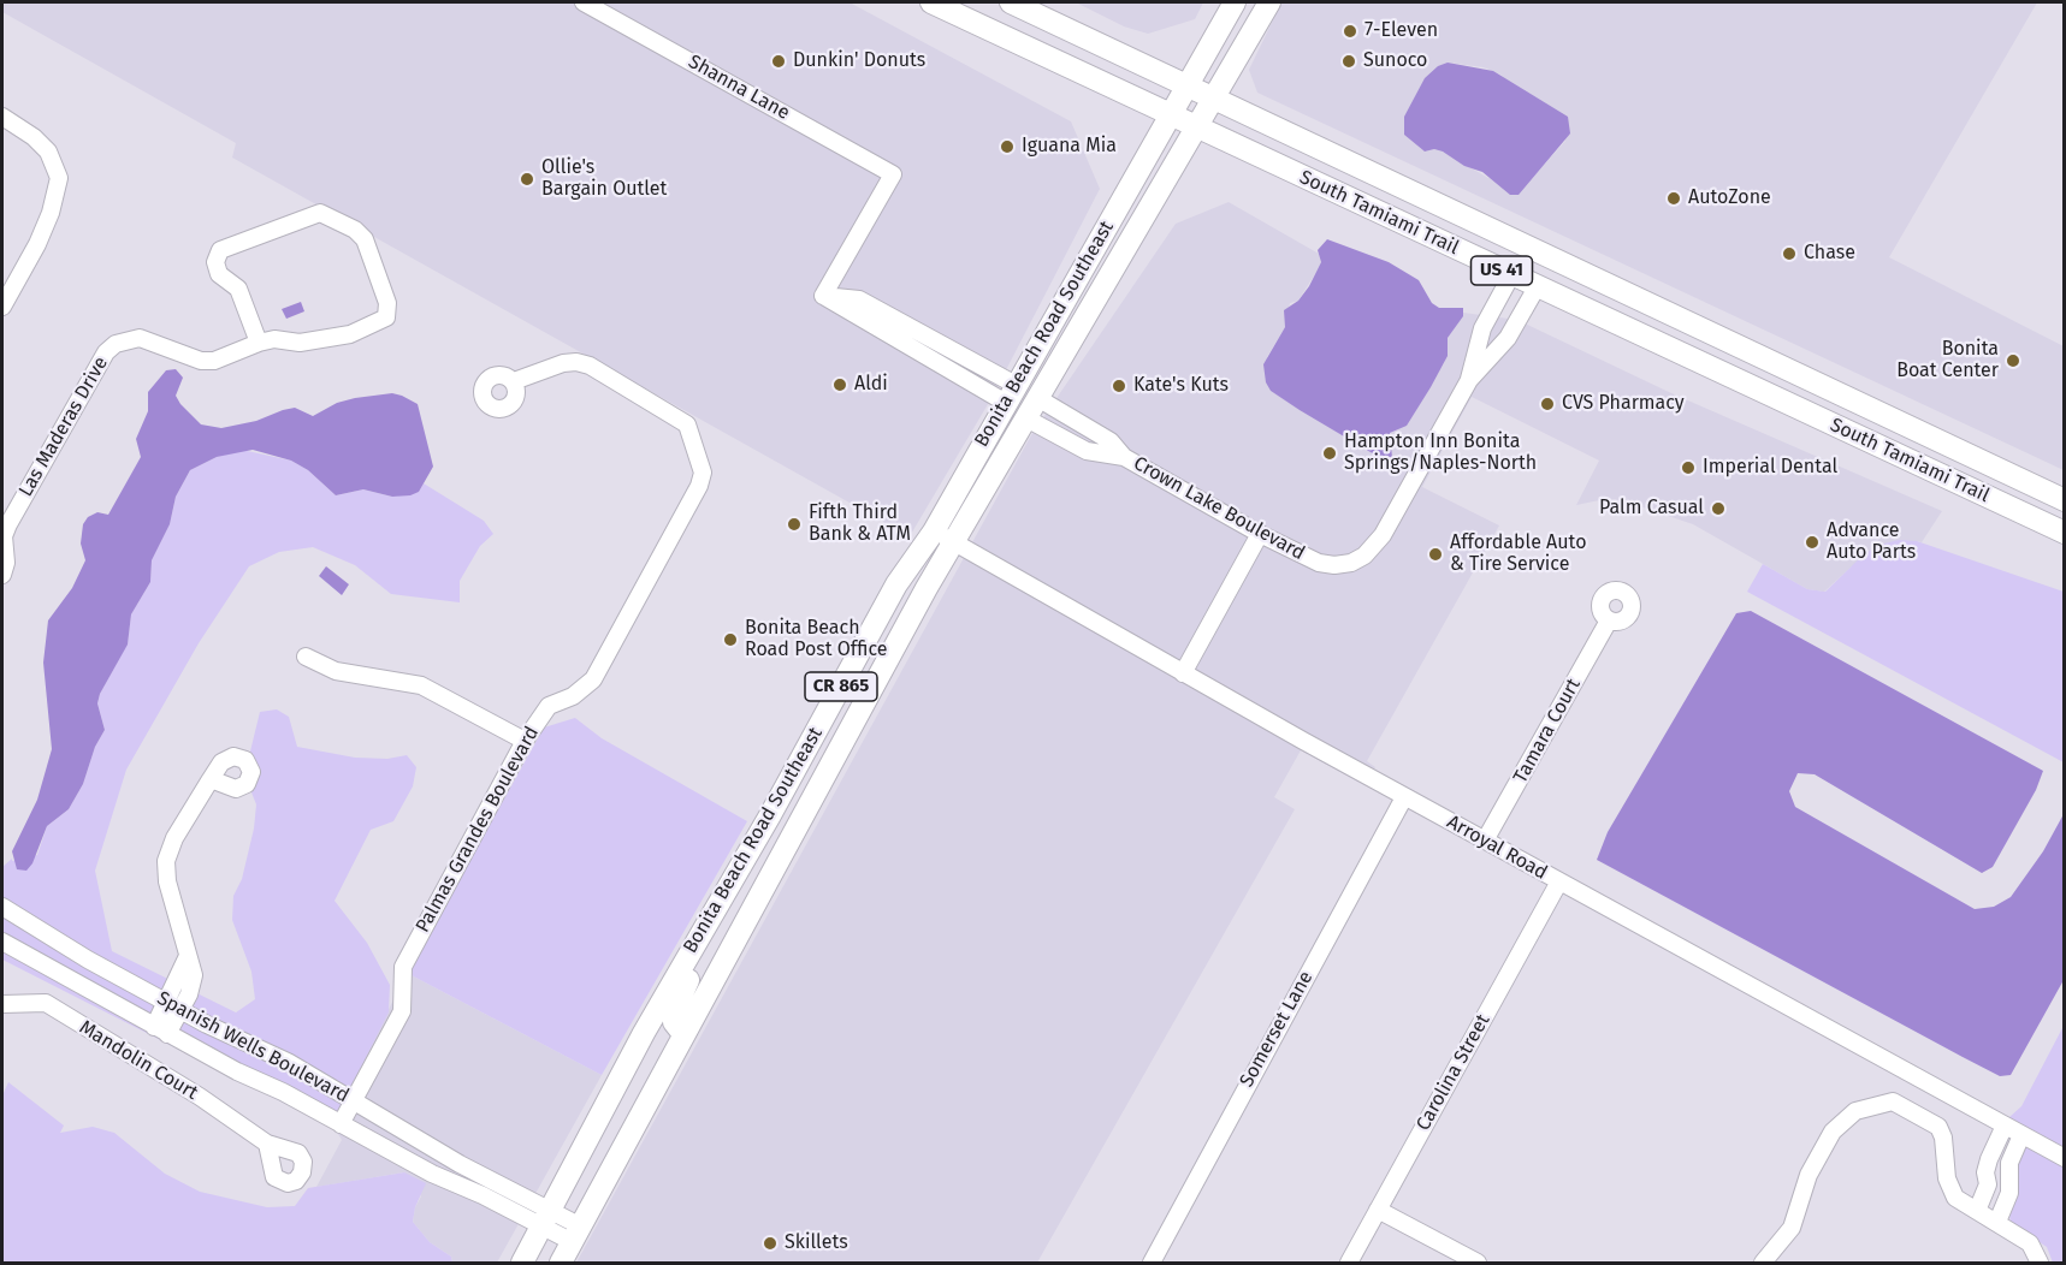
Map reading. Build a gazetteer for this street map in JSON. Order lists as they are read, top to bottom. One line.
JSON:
{"streets":{"main road":["South Tamiami Trail","US 41","Bonita Beach Road Southeast","CR 865"],"street":["Shanna Lane","Las Maderas Drive","Crown Lake Boulevard","Tamara Court","Palmas Grandes Boulevard","Arroyal Road","Somerset Lane","Spanish Wells Boulevard","Mandolin Court","Carolina Street"]},"crossings":[["South Tamiami Trail","Bonita Beach Road Southeast"],["South Tamiami Trail","Crown Lake Boulevard"],["South Tamiami Trail","CR 865"],["Bonita Beach Road Southeast","Crown Lake Boulevard"],["Bonita Beach Road Southeast","CR 865"],["Bonita Beach Road Southeast","Arroyal Road"],["Bonita Beach Road Southeast","Spanish Wells Boulevard"],["Tamara Court","Arroyal Road"],["Palmas Grandes Boulevard","Spanish Wells Boulevard"],["Arroyal Road","Somerset Lane"],["Arroyal Road","Carolina Street"]],"places":["7-Eleven","Dunkin' Donuts","Sunoco","Iguana Mia","Ollie's Bargain Outlet","AutoZone","Chase","Bonita Boat Center","Aldi","Kate's Kuts","CVS Pharmacy","Hampton Inn Bonita Springs/Naples-North","Imperial Dental","Palm Casual","Fifth Third Bank & ATM","Advance Auto Parts","Affordable Auto & Tire Service","Bonita Beach Road Post Office","Skillets"]}
